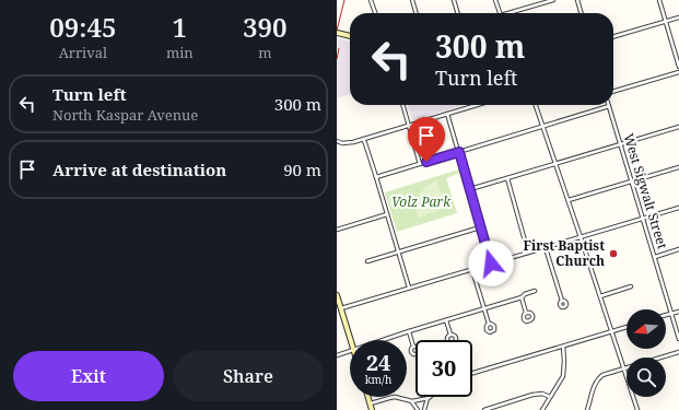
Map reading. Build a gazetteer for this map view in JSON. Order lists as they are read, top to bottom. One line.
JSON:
{"streets":{"street":["West Sigwalt Street"]},"parks":["Volz Park"],"places":["First Baptist Church"],"north":"left","page":{"eta":["09:45","Arrival","1","min","390","m"],"turn":["300 m","Turn left"],"list":[{"name":"Turn left","note":"North Kaspar Avenue","value":"300 m"},{"name":"Arrive at destination","value":"90 m"}],"speed":"24 km/h","limit":"30","buttons":["Exit","Share"]}}
